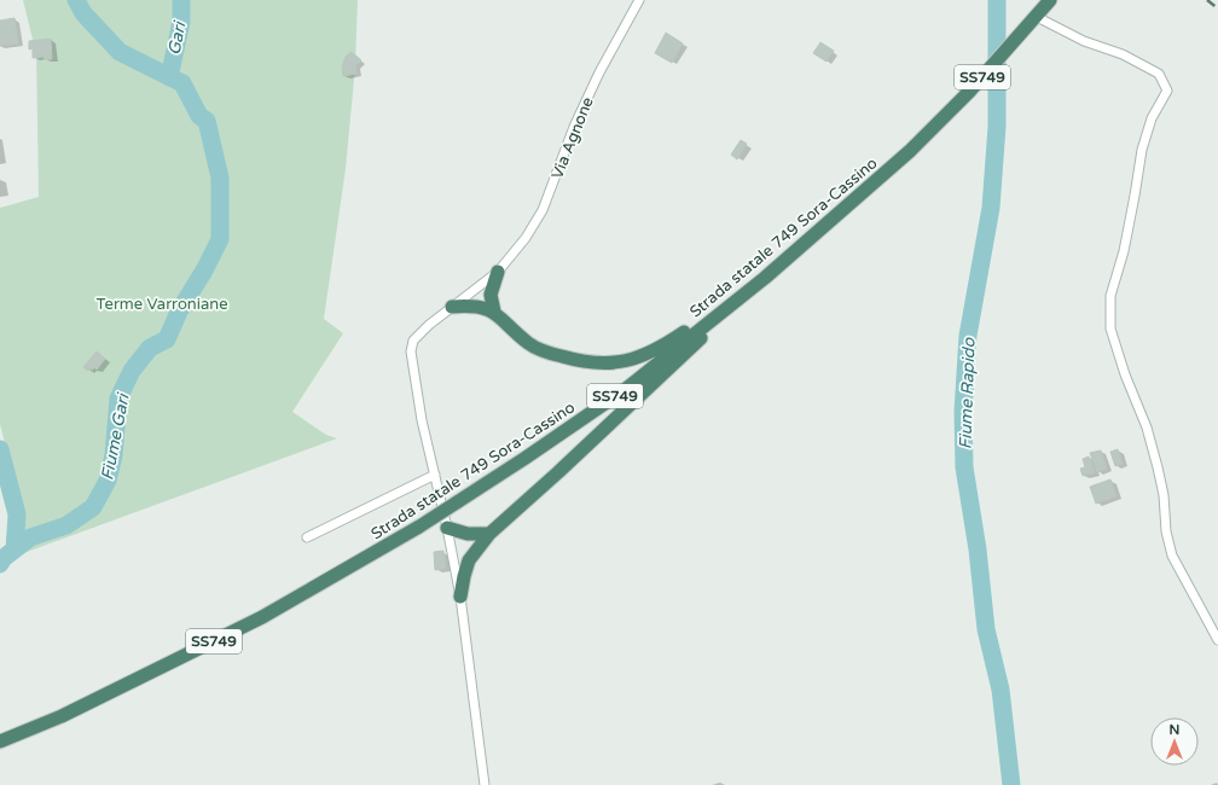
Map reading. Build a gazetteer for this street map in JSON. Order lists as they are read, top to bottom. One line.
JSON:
{"streets":{"highway":["SS749","Strada statale 749 Sora-Cassino"],"street":["Via Agnone"]},"water":["Gari","Fiume Rapido","Fiume Gari"],"parks":["Terme Varroniane"],"north":"top"}
